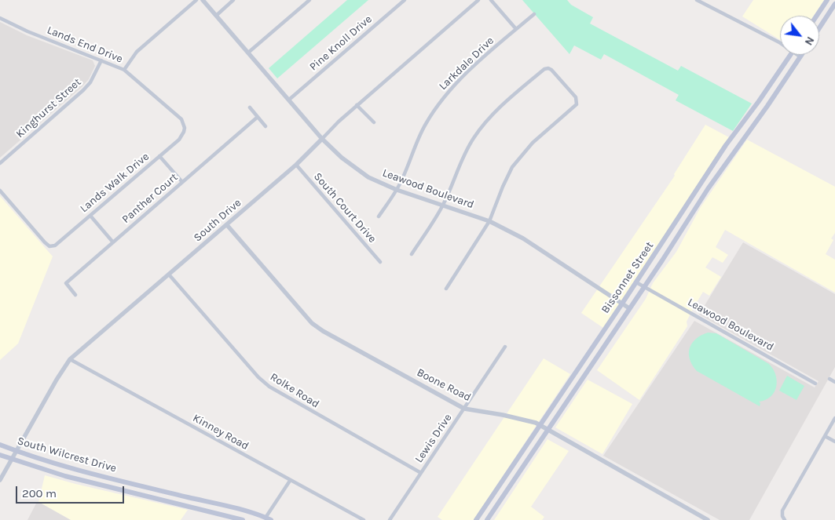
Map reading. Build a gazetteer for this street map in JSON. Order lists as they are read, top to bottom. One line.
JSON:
{"streets":{"main road":["Bissonnet Street","South Wilcrest Drive"],"street":["Pine Knoll Drive","Lands End Drive","Larkdale Drive","Kinghurst Street","Lands Walk Drive","Leawood Boulevard","Panther Court","South Court Drive","South Drive","Boone Road","Rolke Road","Kinney Road","Lewis Drive"]},"crossings":[["Pine Knoll Drive","Leawood Boulevard"],["Lands End Drive","Kinghurst Street"],["Lands End Drive","Lands Walk Drive"],["Larkdale Drive","Leawood Boulevard"],["Leawood Boulevard","South Drive"],["Leawood Boulevard","Bissonnet Street"],["South Court Drive","South Drive"],["South Drive","Boone Road"],["South Drive","Rolke Road"],["South Drive","Kinney Road"],["South Drive","South Wilcrest Drive"],["Bissonnet Street","Boone Road"],["Boone Road","Lewis Drive"],["Rolke Road","Lewis Drive"]],"scale_bar":"200 m","north":"bottom right"}
